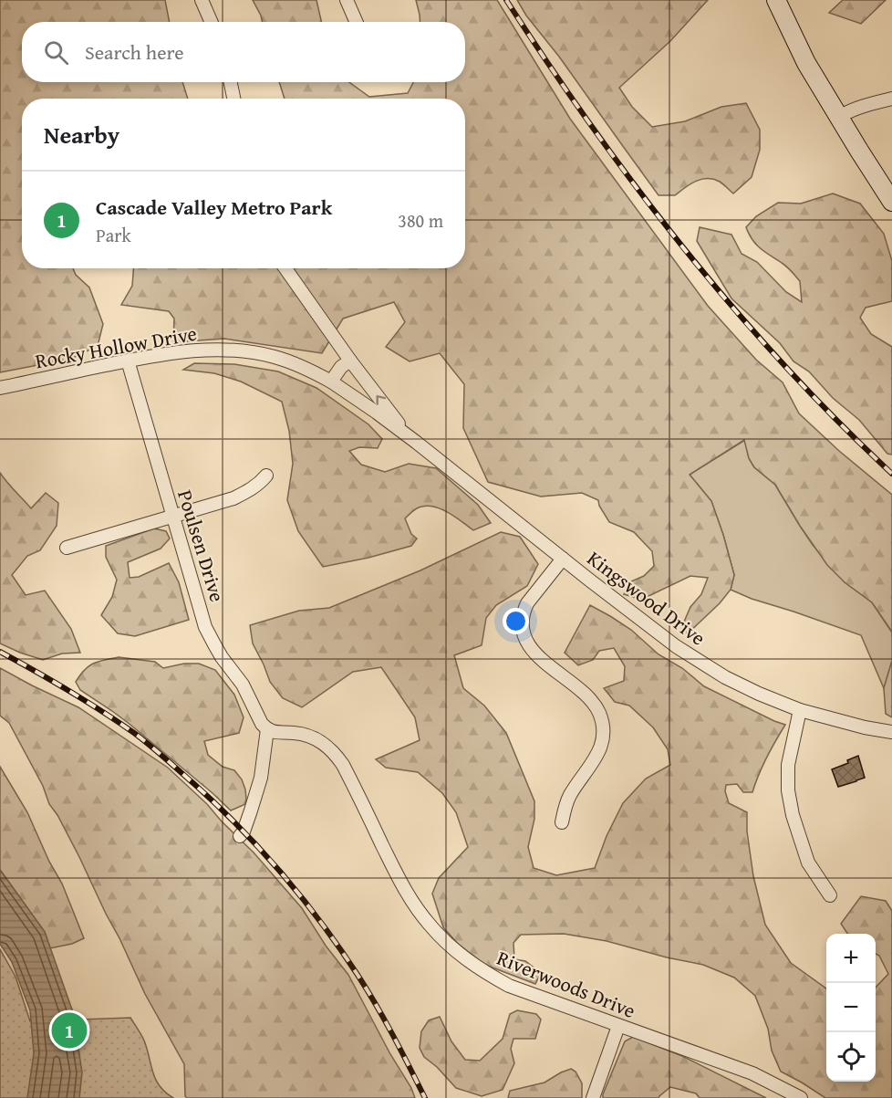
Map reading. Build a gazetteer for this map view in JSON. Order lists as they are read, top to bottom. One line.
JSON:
{"streets":{"street":["Rocky Hollow Drive","Poulsen Drive","Kingswood Drive","Riverwoods Drive"]},"crossings":[["Rocky Hollow Drive","Poulsen Drive"],["Rocky Hollow Drive","Kingswood Drive"],["Poulsen Drive","Riverwoods Drive"]],"page":{"search":"Search here","heading":"Nearby","list":[{"mark":"1","name":"Cascade Valley Metro Park","note":"Park","value":"380 m"}],"map_buttons":["+","−"],"pins":"1"}}
